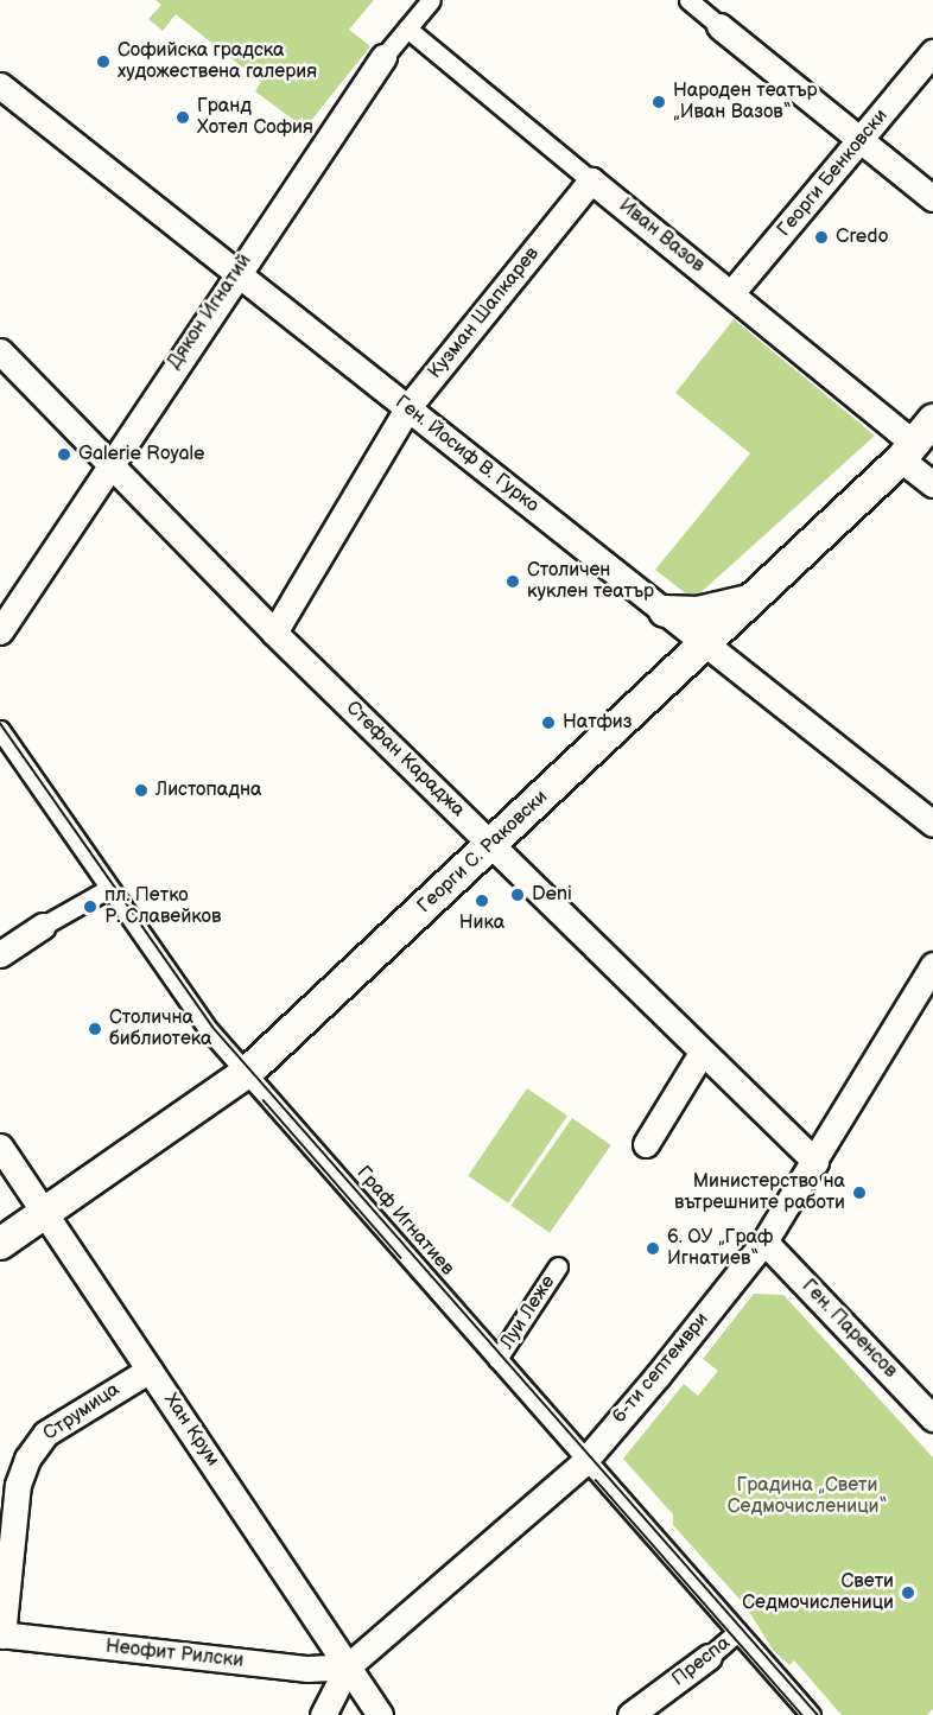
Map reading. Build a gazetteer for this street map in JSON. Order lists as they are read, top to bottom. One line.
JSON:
{"streets":{"street":["Георги Бенковски","Иван Вазов","Дякон Игнатий","Кузман Шапкарев","Ген. Йосиф В. Гурко","Стефан Караджа","Георги С. Раковски","Граф Игнатиев","Луи Леже","Ген. Паренсов","6-ти септември","Струмица","Хан Крум","Неофит Рилски","Преспа"]},"crossings":[["Георги Бенковски","Иван Вазов"],["Иван Вазов","Дякон Игнатий"],["Иван Вазов","Кузман Шапкарев"],["Иван Вазов","Георги С. Раковски"],["Дякон Игнатий","Ген. Йосиф В. Гурко"],["Дякон Игнатий","Стефан Караджа"],["Кузман Шапкарев","Ген. Йосиф В. Гурко"],["Кузман Шапкарев","Стефан Караджа"],["Ген. Йосиф В. Гурко","Георги С. Раковски"],["Стефан Караджа","Георги С. Раковски"],["Стефан Караджа","6-ти септември"],["Георги С. Раковски","Граф Игнатиев"],["Георги С. Раковски","Хан Крум"],["Граф Игнатиев","Луи Леже"],["Граф Игнатиев","6-ти септември"],["Граф Игнатиев","Преспа"],["Ген. Паренсов","6-ти септември"],["6-ти септември","Хан Крум"],["6-ти септември","Неофит Рилски"],["Струмица","Хан Крум"],["Струмица","Неофит Рилски"],["Хан Крум","Неофит Рилски"]],"parks":["Градина „Свети Седмочисленици“"],"places":["Софийска градска художествена галерия","Народен театър „Иван Вазов“","Гранд Хотел София","Credo","Galerie Royale","Столичен куклен театър","Натфиз","Листопадна","Deni","Ника","пл. Петко Р. Славейков","Столична библиотека","Министерство на вътрешните работи","6. ОУ „Граф Игнатиев“","Свети Седмочисленици"]}
